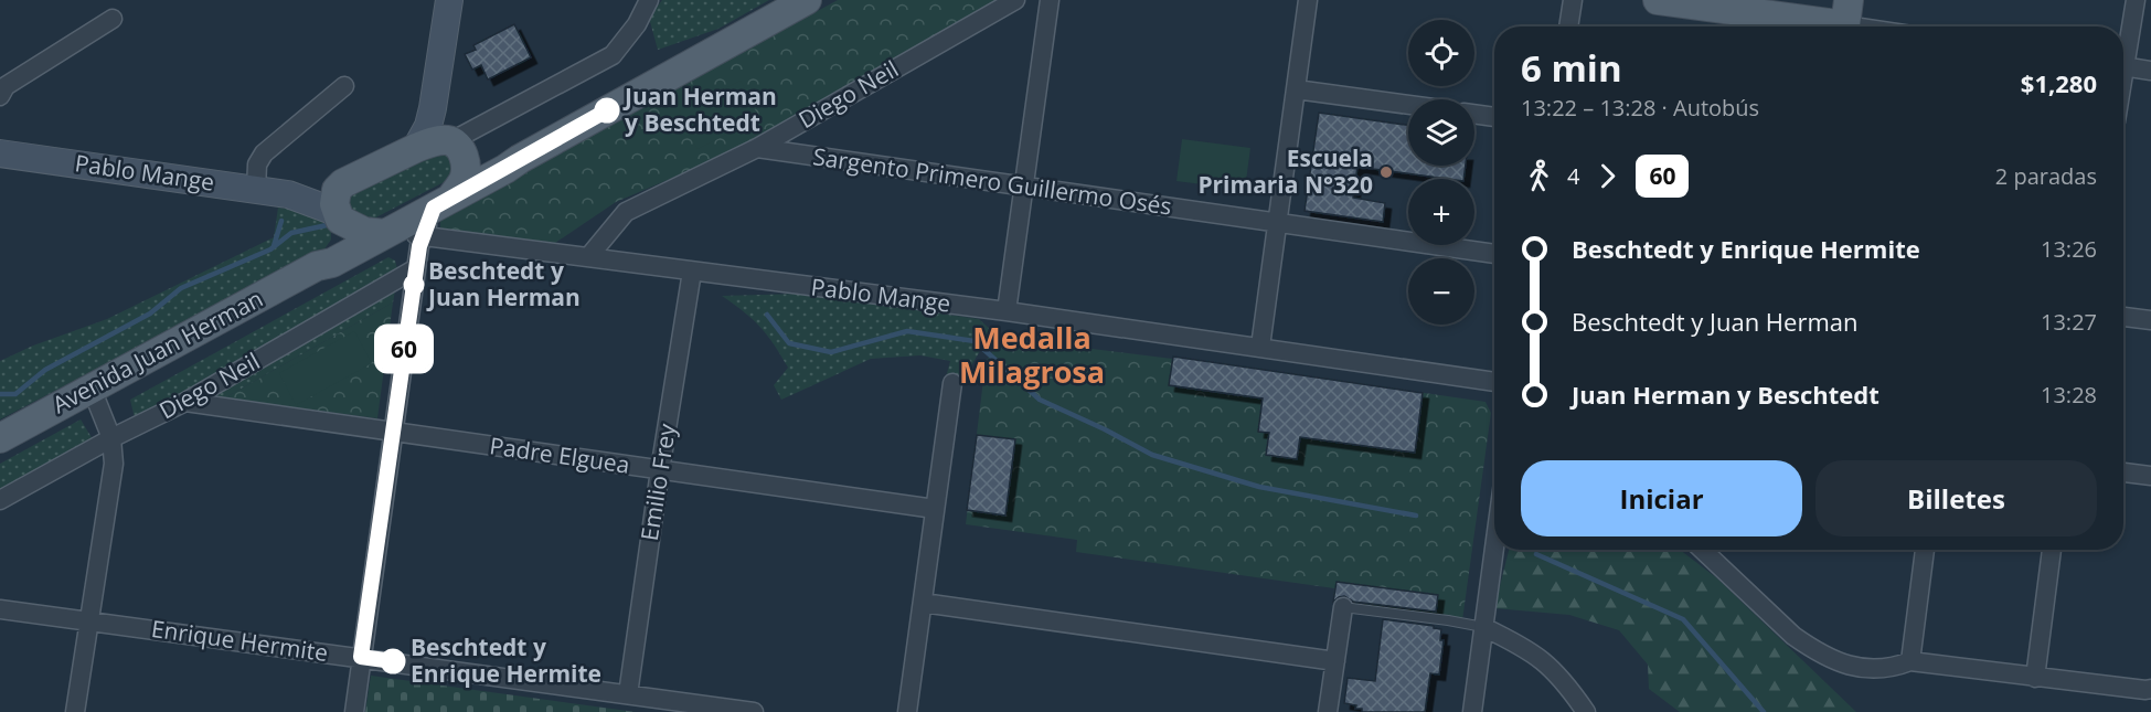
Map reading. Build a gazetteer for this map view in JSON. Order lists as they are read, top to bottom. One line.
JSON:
{"streets":{"main road":["Avenida Juan Herman"],"street":["Diego Neil","Pablo Mange","Sargento Primero Guillermo Osés","Padre Elguea","Emilio Frey","Enrique Hermite"]},"crossings":[["Diego Neil","Pablo Mange"],["Diego Neil","Sargento Primero Guillermo Osés"],["Diego Neil","Padre Elguea"],["Pablo Mange","Avenida Juan Herman"],["Pablo Mange","Emilio Frey"],["Padre Elguea","Emilio Frey"],["Emilio Frey","Enrique Hermite"]],"districts":["Medalla Milagrosa"],"places":["Juan Herman y Beschtedt","Escuela Primaria N°320","Beschtedt y Juan Herman","Beschtedt y Enrique Hermite"],"lines":["bus line 60"],"page":{"on_map":"60","map_buttons":["+","−"],"heading":["6 min","13:22 – 13:28 · Autobús","$1,280"],"legs":["4","60","2 paradas"],"list":[{"name":"Beschtedt y Enrique Hermite","value":"13:26"},{"name":"Beschtedt y Juan Herman","value":"13:27"},{"name":"Juan Herman y Beschtedt","value":"13:28"}],"buttons":["Iniciar","Billetes"]}}
